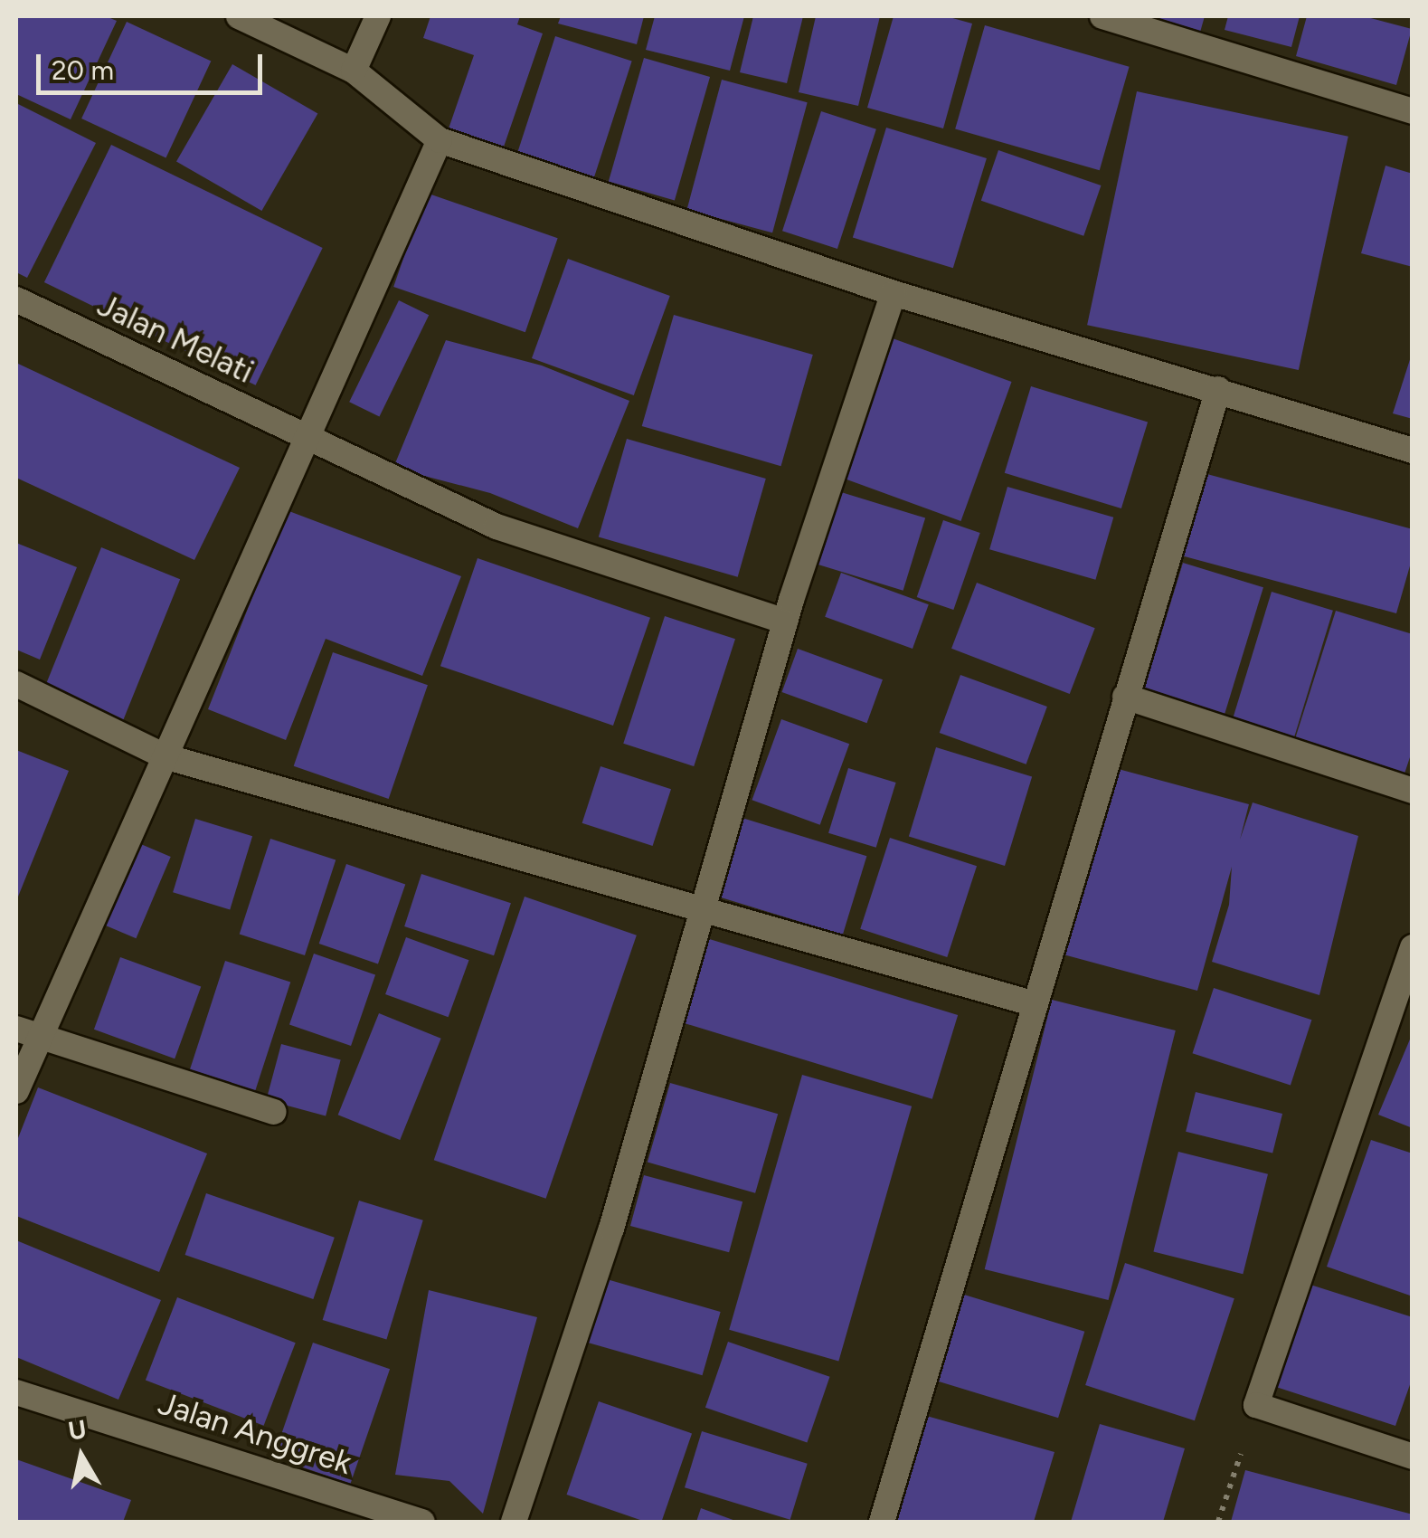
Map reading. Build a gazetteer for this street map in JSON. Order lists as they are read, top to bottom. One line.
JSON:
{"streets":{"street":["Jalan Melati","Jalan Anggrek"]},"scale_bar":"20 m","north":"top"}
